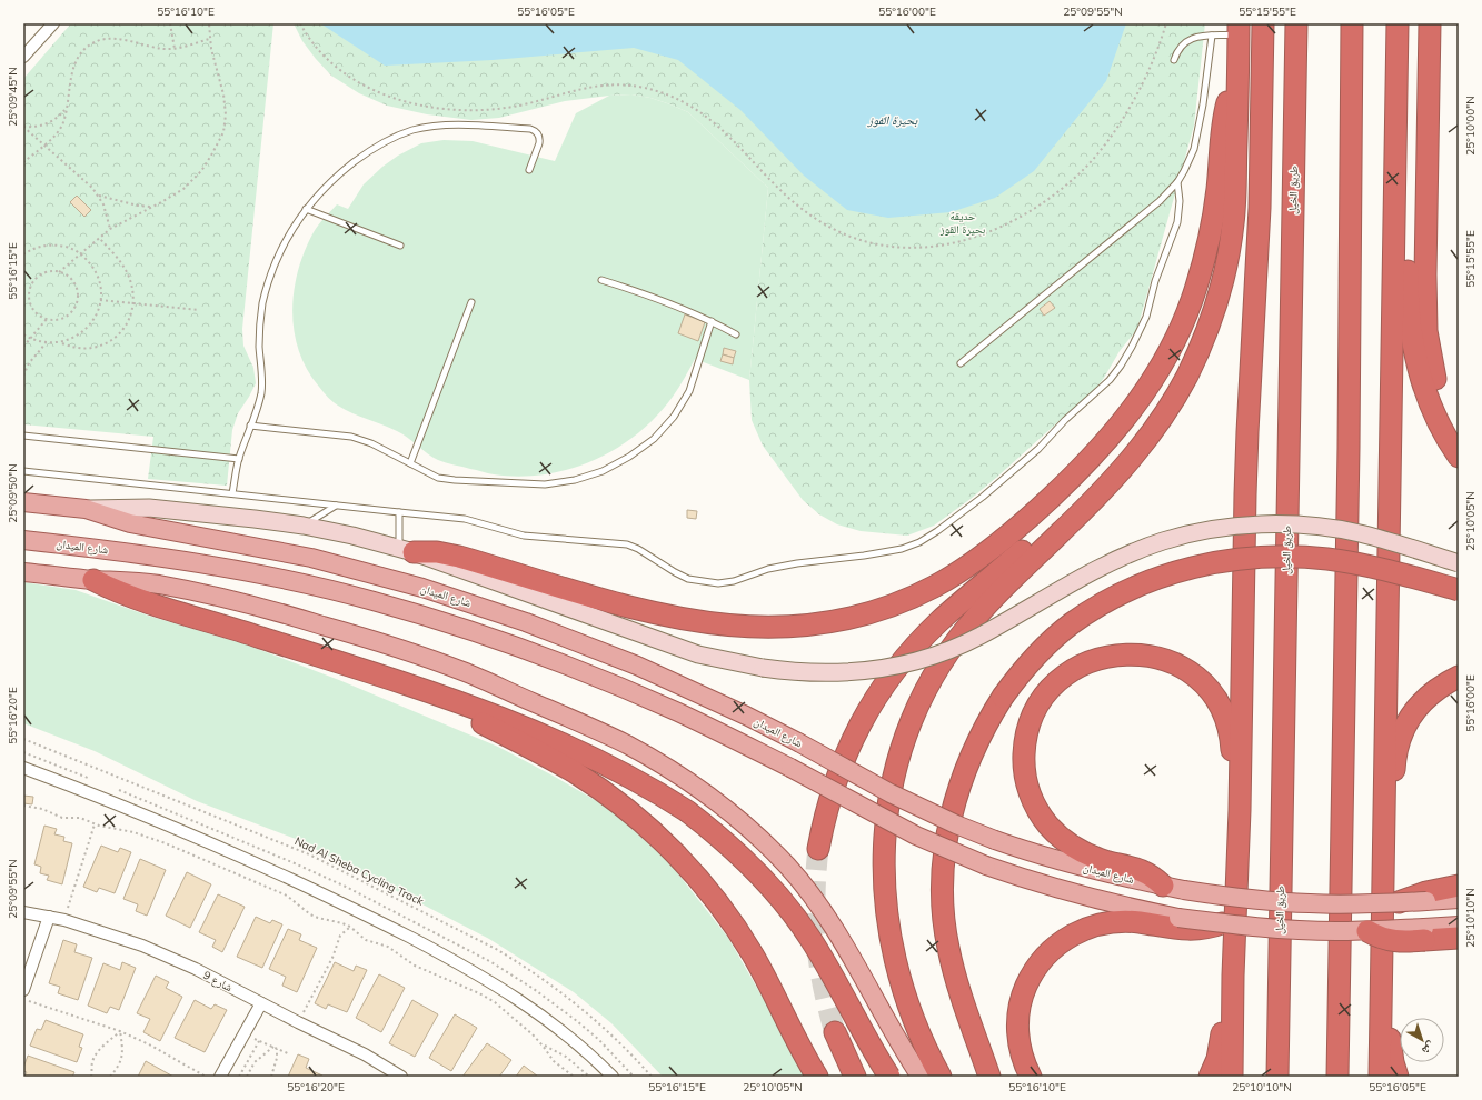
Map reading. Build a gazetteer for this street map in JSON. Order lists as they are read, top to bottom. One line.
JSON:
{"streets":{"highway":["طريق الخيل"],"main road":["شارع الميدان"],"street":["شارع 9"],"path":["Nad Al Sheba Cycling Track"]},"water":["بحيرة القوز"],"parks":["حديقة بحيرة القوز"],"north":"bottom right","coordinates":["55°16'10\"E","55°16'05\"E","55°16'00\"E","25°09'55\"N","55°15'55\"E","25°09'45\"N","25°10'00\"N","55°16'15\"E","25°09'50\"N","25°10'05\"N","55°16'20\"E","25°10'10\"N"]}
